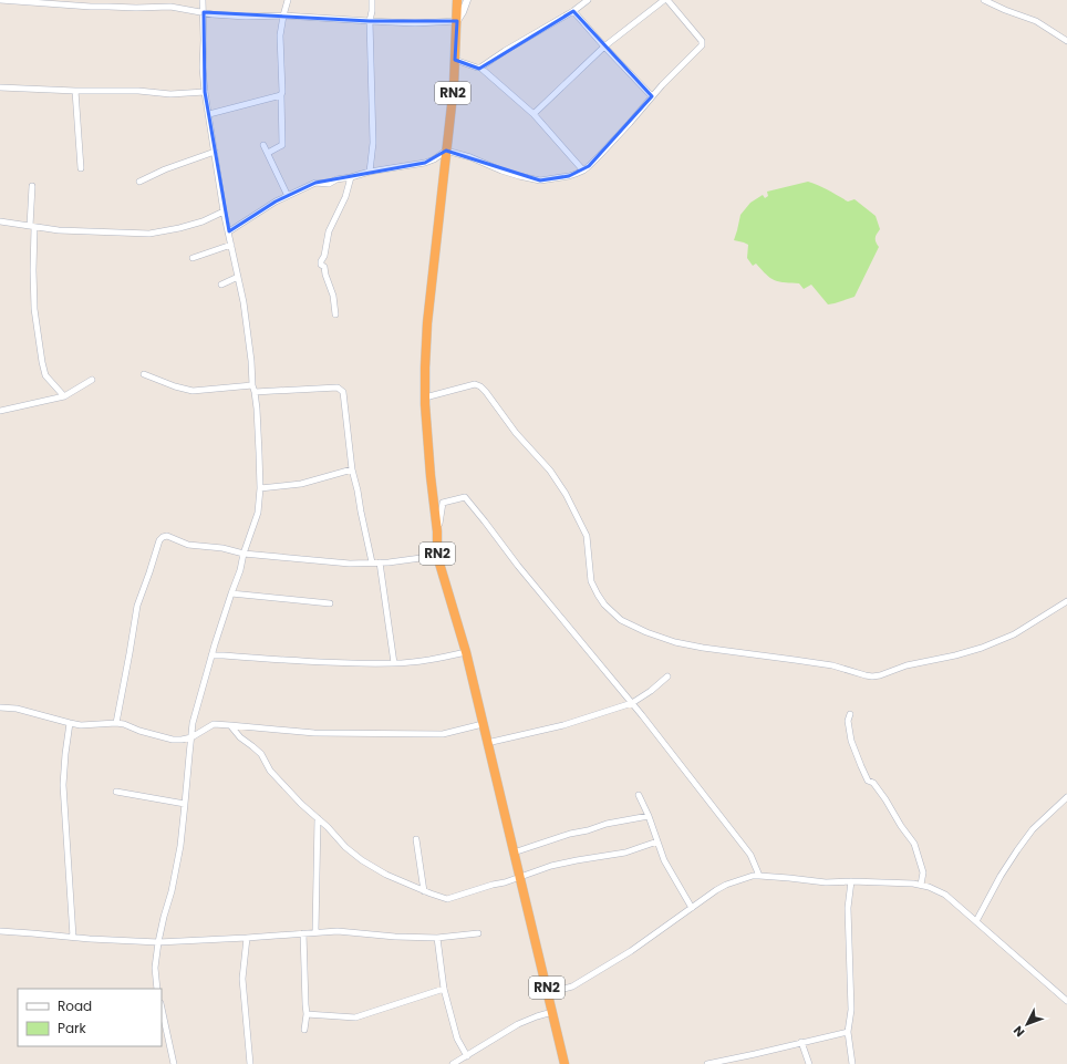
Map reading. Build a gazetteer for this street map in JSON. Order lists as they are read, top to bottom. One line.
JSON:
{"streets":{"highway":["RN2"]},"legend":["Road","Park"],"north":"bottom left"}
